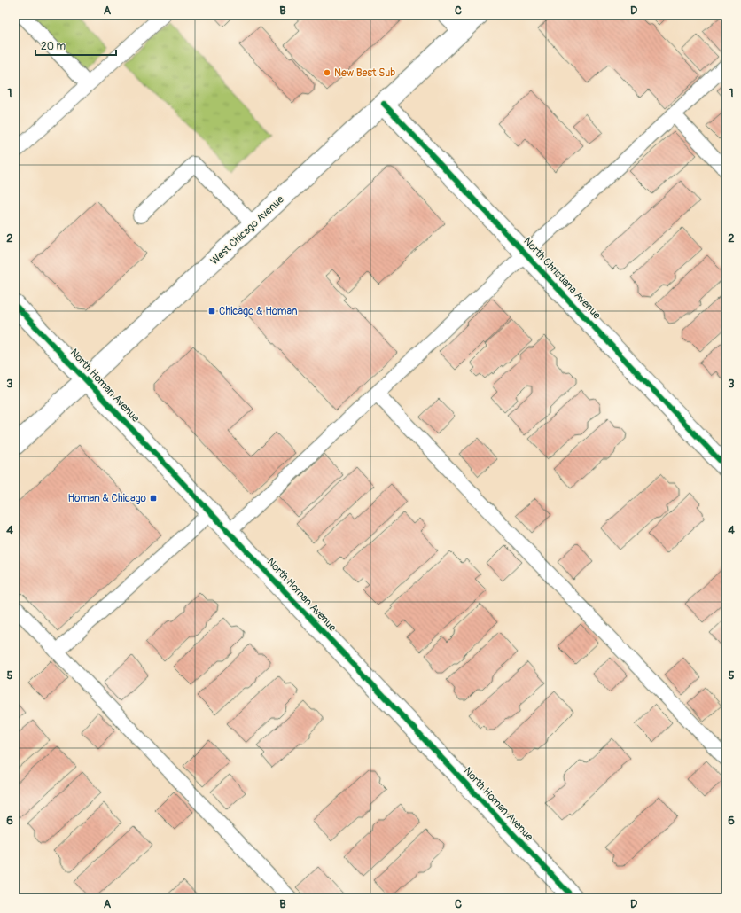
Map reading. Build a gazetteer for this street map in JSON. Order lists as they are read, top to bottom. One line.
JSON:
{"streets":{"street":["West Chicago Avenue","North Christiana Avenue","North Homan Avenue"]},"crossings":[["West Chicago Avenue","North Christiana Avenue"],["West Chicago Avenue","North Homan Avenue"]],"places":{"other":["New Best Sub"],"transit":["Chicago & Homan","Homan & Chicago"]},"scale_bar":"20 m","grid":{"columns":["A","B","C","D"],"rows":["1","2","3","4","5","6"]}}
